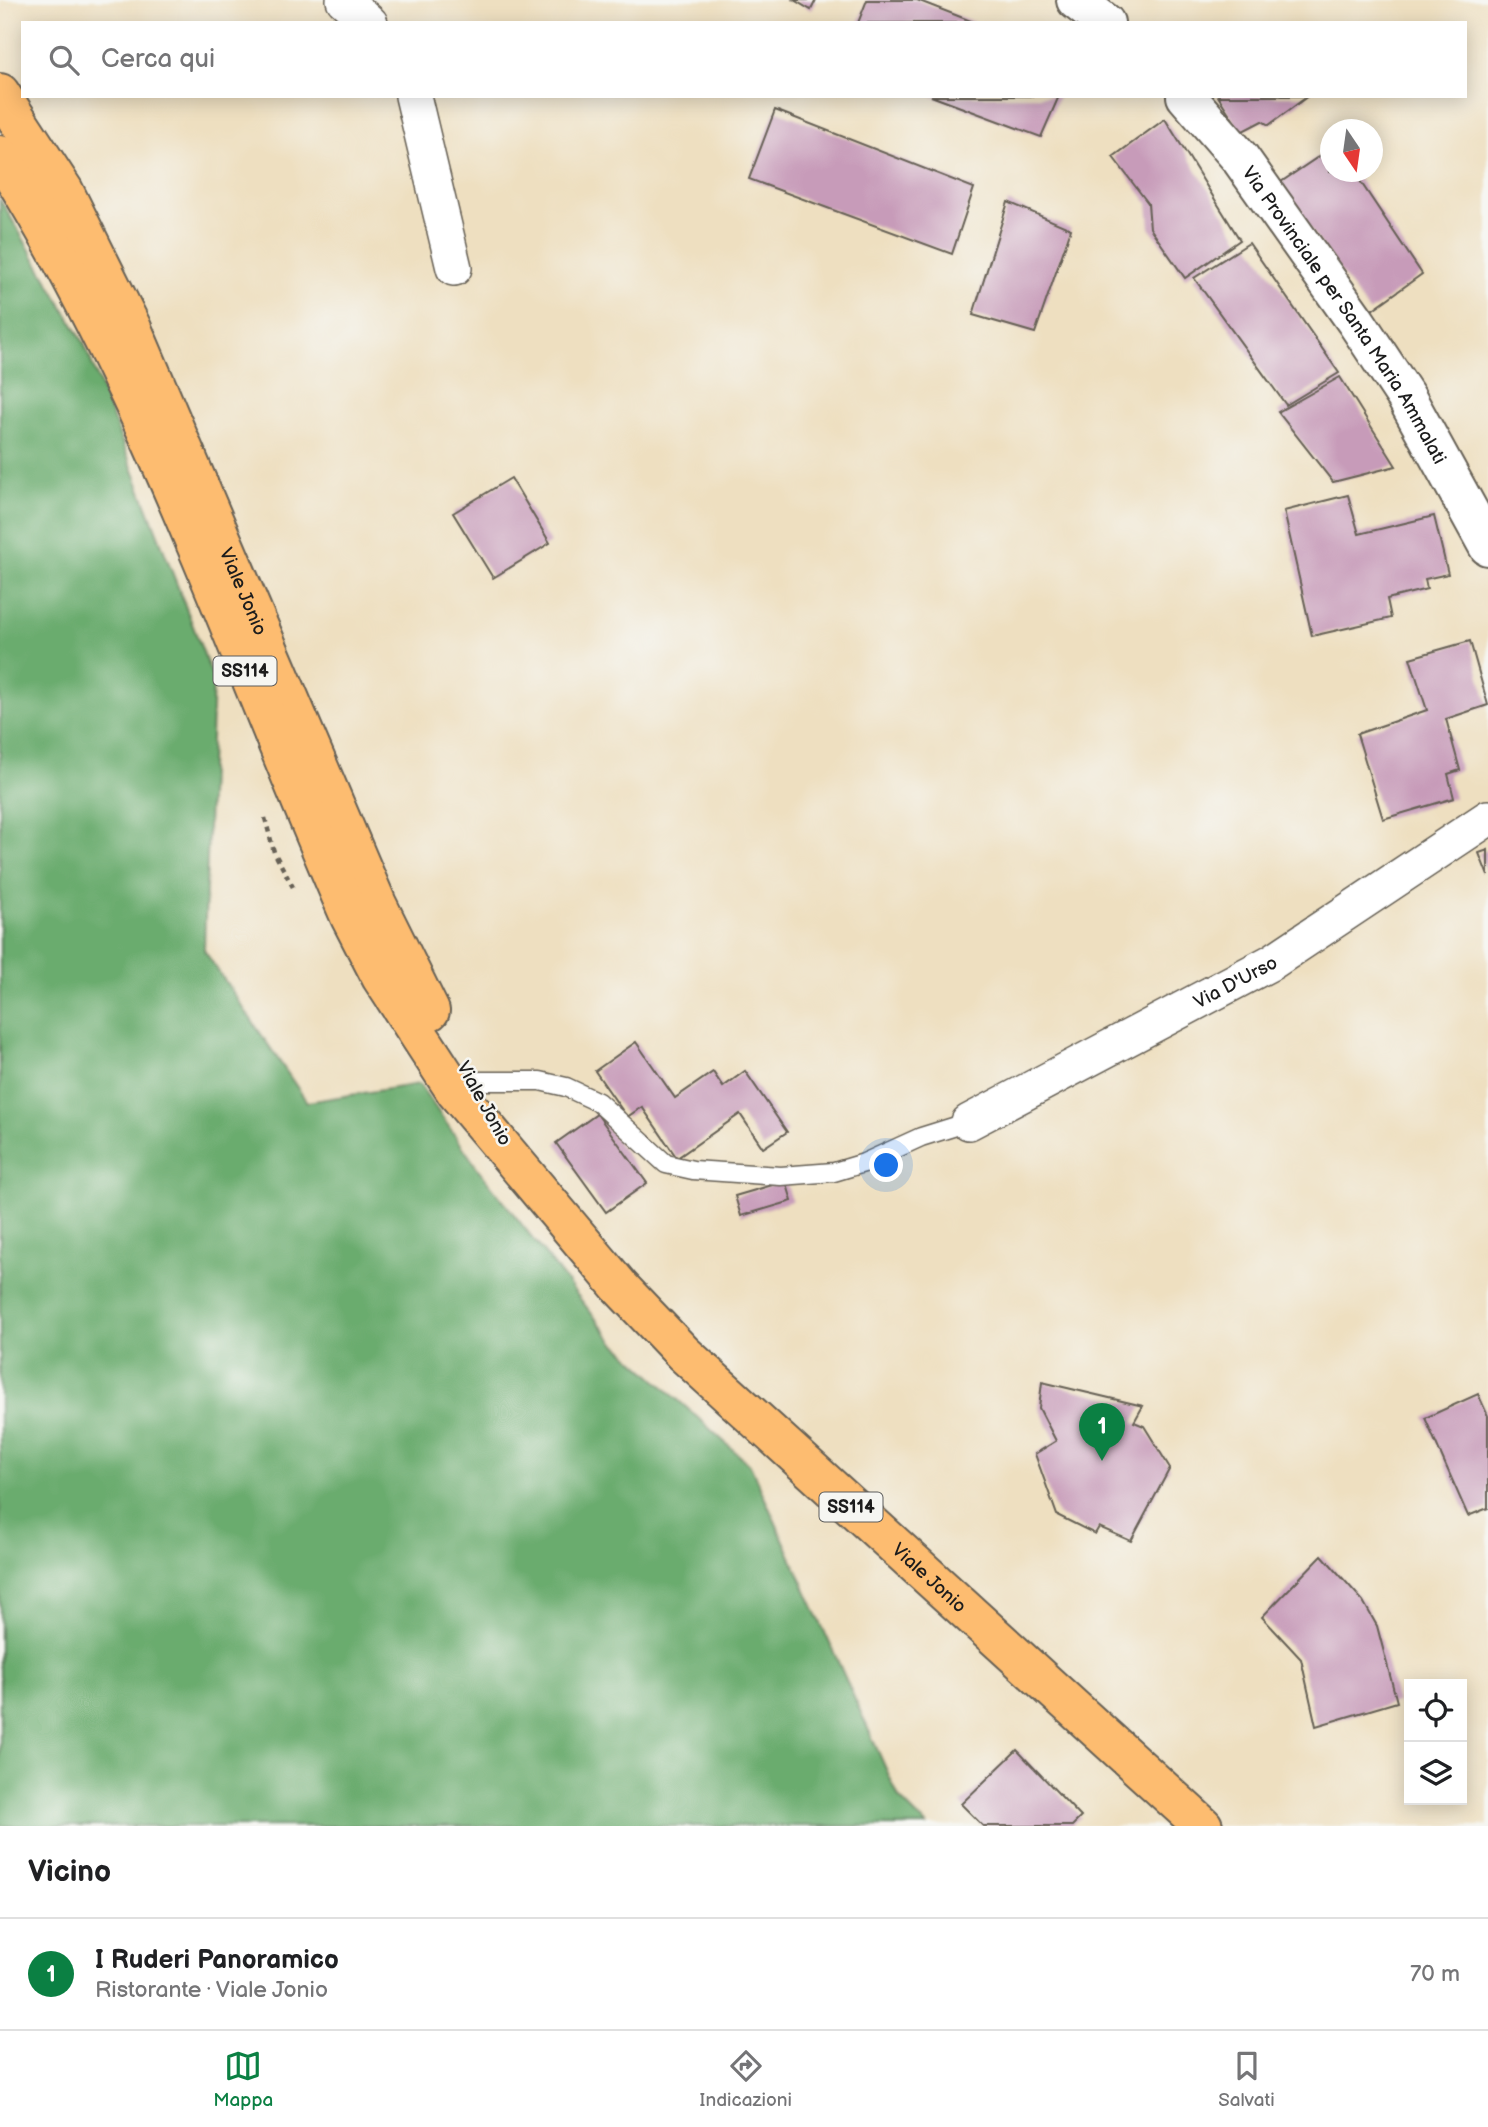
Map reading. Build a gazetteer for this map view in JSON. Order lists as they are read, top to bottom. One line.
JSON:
{"streets":{"main road":["Viale Jonio","SS114"],"street":["Via Provinciale per Santa Maria Ammalati","Via D'Urso"]},"north":"bottom","page":{"search":"Cerca qui","pins":"1","heading":"Vicino","list":[{"mark":"1","name":"I Ruderi Panoramico","note":"Ristorante · Viale Jonio","value":"70 m"}],"nav":["Mappa","Indicazioni","Salvati"]}}
